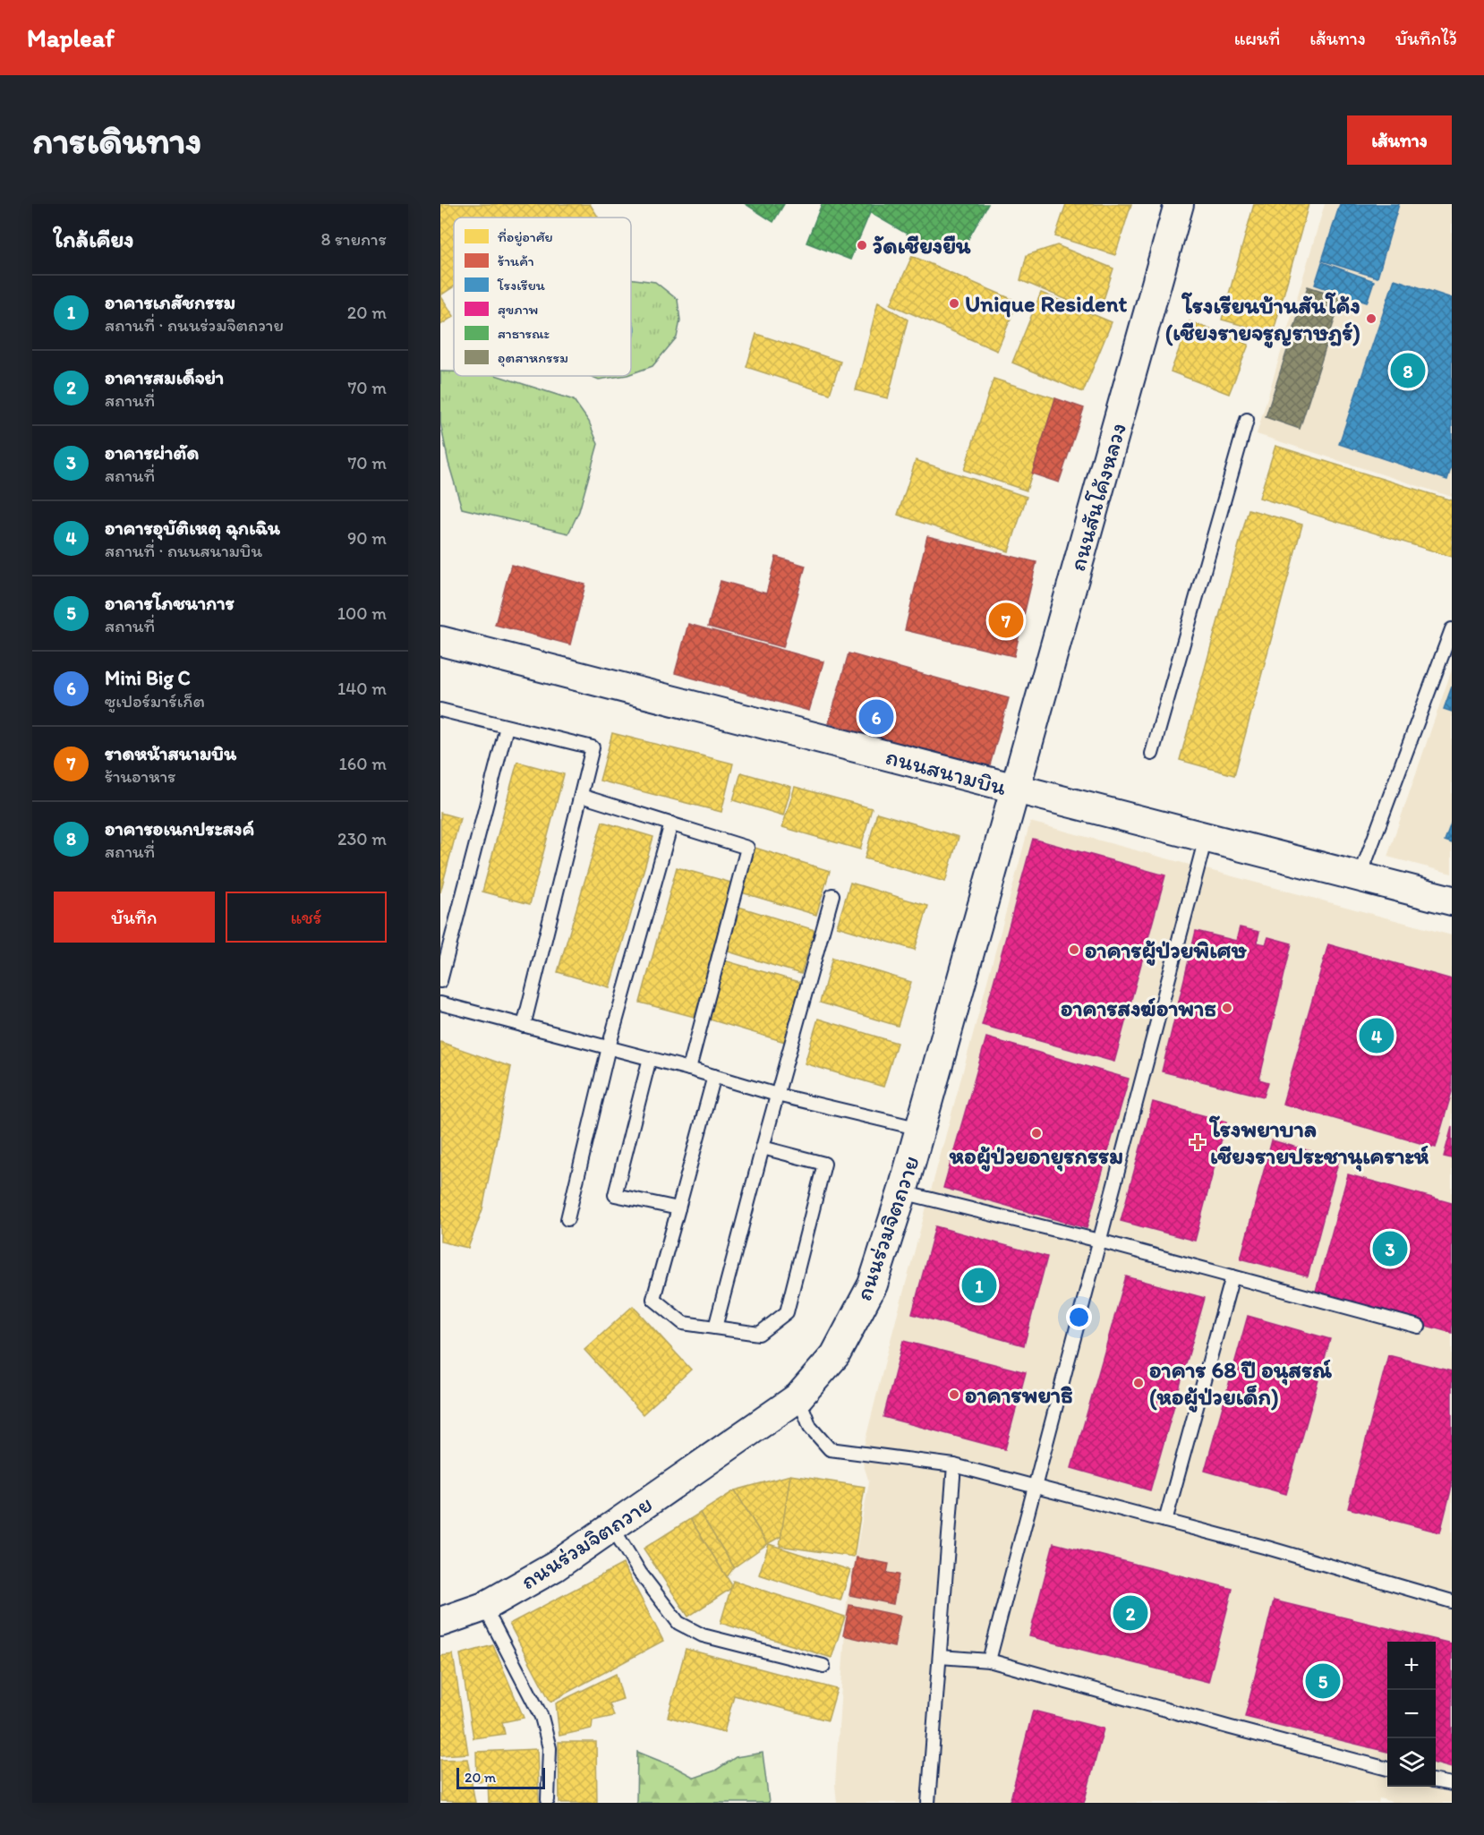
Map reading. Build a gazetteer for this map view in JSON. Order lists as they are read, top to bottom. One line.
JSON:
{"streets":{"street":["ถนนสันโค้งหลวง","ถนนสนามบิน","ถนนร่วมจิตถวาย"]},"crossings":[["ถนนสันโค้งหลวง","ถนนสนามบิน"],["ถนนสันโค้งหลวง","ถนนร่วมจิตถวาย"],["ถนนสนามบิน","ถนนร่วมจิตถวาย"]],"places":{"other":["วัดเชียงยืน","Unique Resident","โรงเรียนบ้านสันโค้ง (เชียงรายจรูญราษฎร์)","อาคารผู้ป่วยพิเศษ","อาคารสงฆ์อาพาธ","หอผู้ป่วยอายุรกรรม","อาคาร 68 ปี อนุสรณ์ (หอผู้ป่วยเด็ก)","อาคารพยาธิ"],"health":["โรงพยาบาล เชียงรายประชานุเคราะห์"]},"legend":["ที่อยู่อาศัย","ร้านค้า","โรงเรียน","สุขภาพ","สาธารณะ","อุตสาหกรรม"],"scale_bar":"20 m","page":{"header":"Mapleaf","nav":["แผนที่","เส้นทาง","บันทึกไว้"],"buttons":["เส้นทาง",["บันทึก","แชร์"]],"title":"การเดินทาง","heading":["ใกล้เคียง","8 รายการ"],"list":[{"mark":"1","name":"อาคารเภสัชกรรม","note":"สถานที่ · ถนนร่วมจิตถวาย","value":"20 m"},{"mark":"2","name":"อาคารสมเด็จย่า","note":"สถานที่","value":"70 m"},{"mark":"3","name":"อาคารผ่าตัด","note":"สถานที่","value":"70 m"},{"mark":"4","name":"อาคารอุบัติเหตุ ฉุกเฉิน","note":"สถานที่ · ถนนสนามบิน","value":"90 m"},{"mark":"5","name":"อาคารโภชนาการ","note":"สถานที่","value":"100 m"},{"mark":"6","name":"Mini Big C","note":"ซูเปอร์มาร์เก็ต","value":"140 m"},{"mark":"7","name":"ราดหน้าสนามบิน","note":"ร้านอาหาร","value":"160 m"},{"mark":"8","name":"อาคารอเนกประสงค์","note":"สถานที่","value":"230 m"}],"pins":["8","7","6","4","3","1","2","5"],"map_buttons":["+","−"],"scale":"20 m"}}
